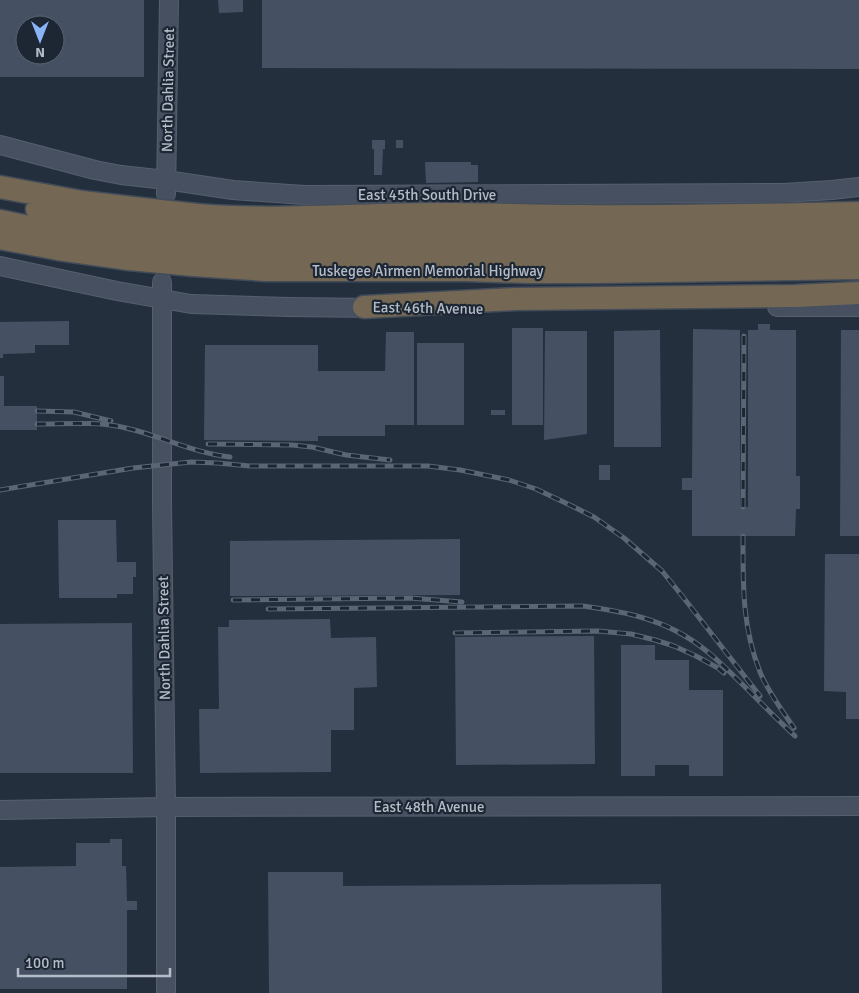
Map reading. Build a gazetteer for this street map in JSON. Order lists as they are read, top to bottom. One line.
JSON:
{"streets":{"highway":["Tuskegee Airmen Memorial Highway"],"street":["North Dahlia Street","East 45th South Drive","East 46th Avenue","East 48th Avenue"]},"crossings":[["North Dahlia Street","East 45th South Drive"],["North Dahlia Street","East 46th Avenue"],["North Dahlia Street","East 48th Avenue"]],"scale_bar":"100 m","north":"bottom"}
